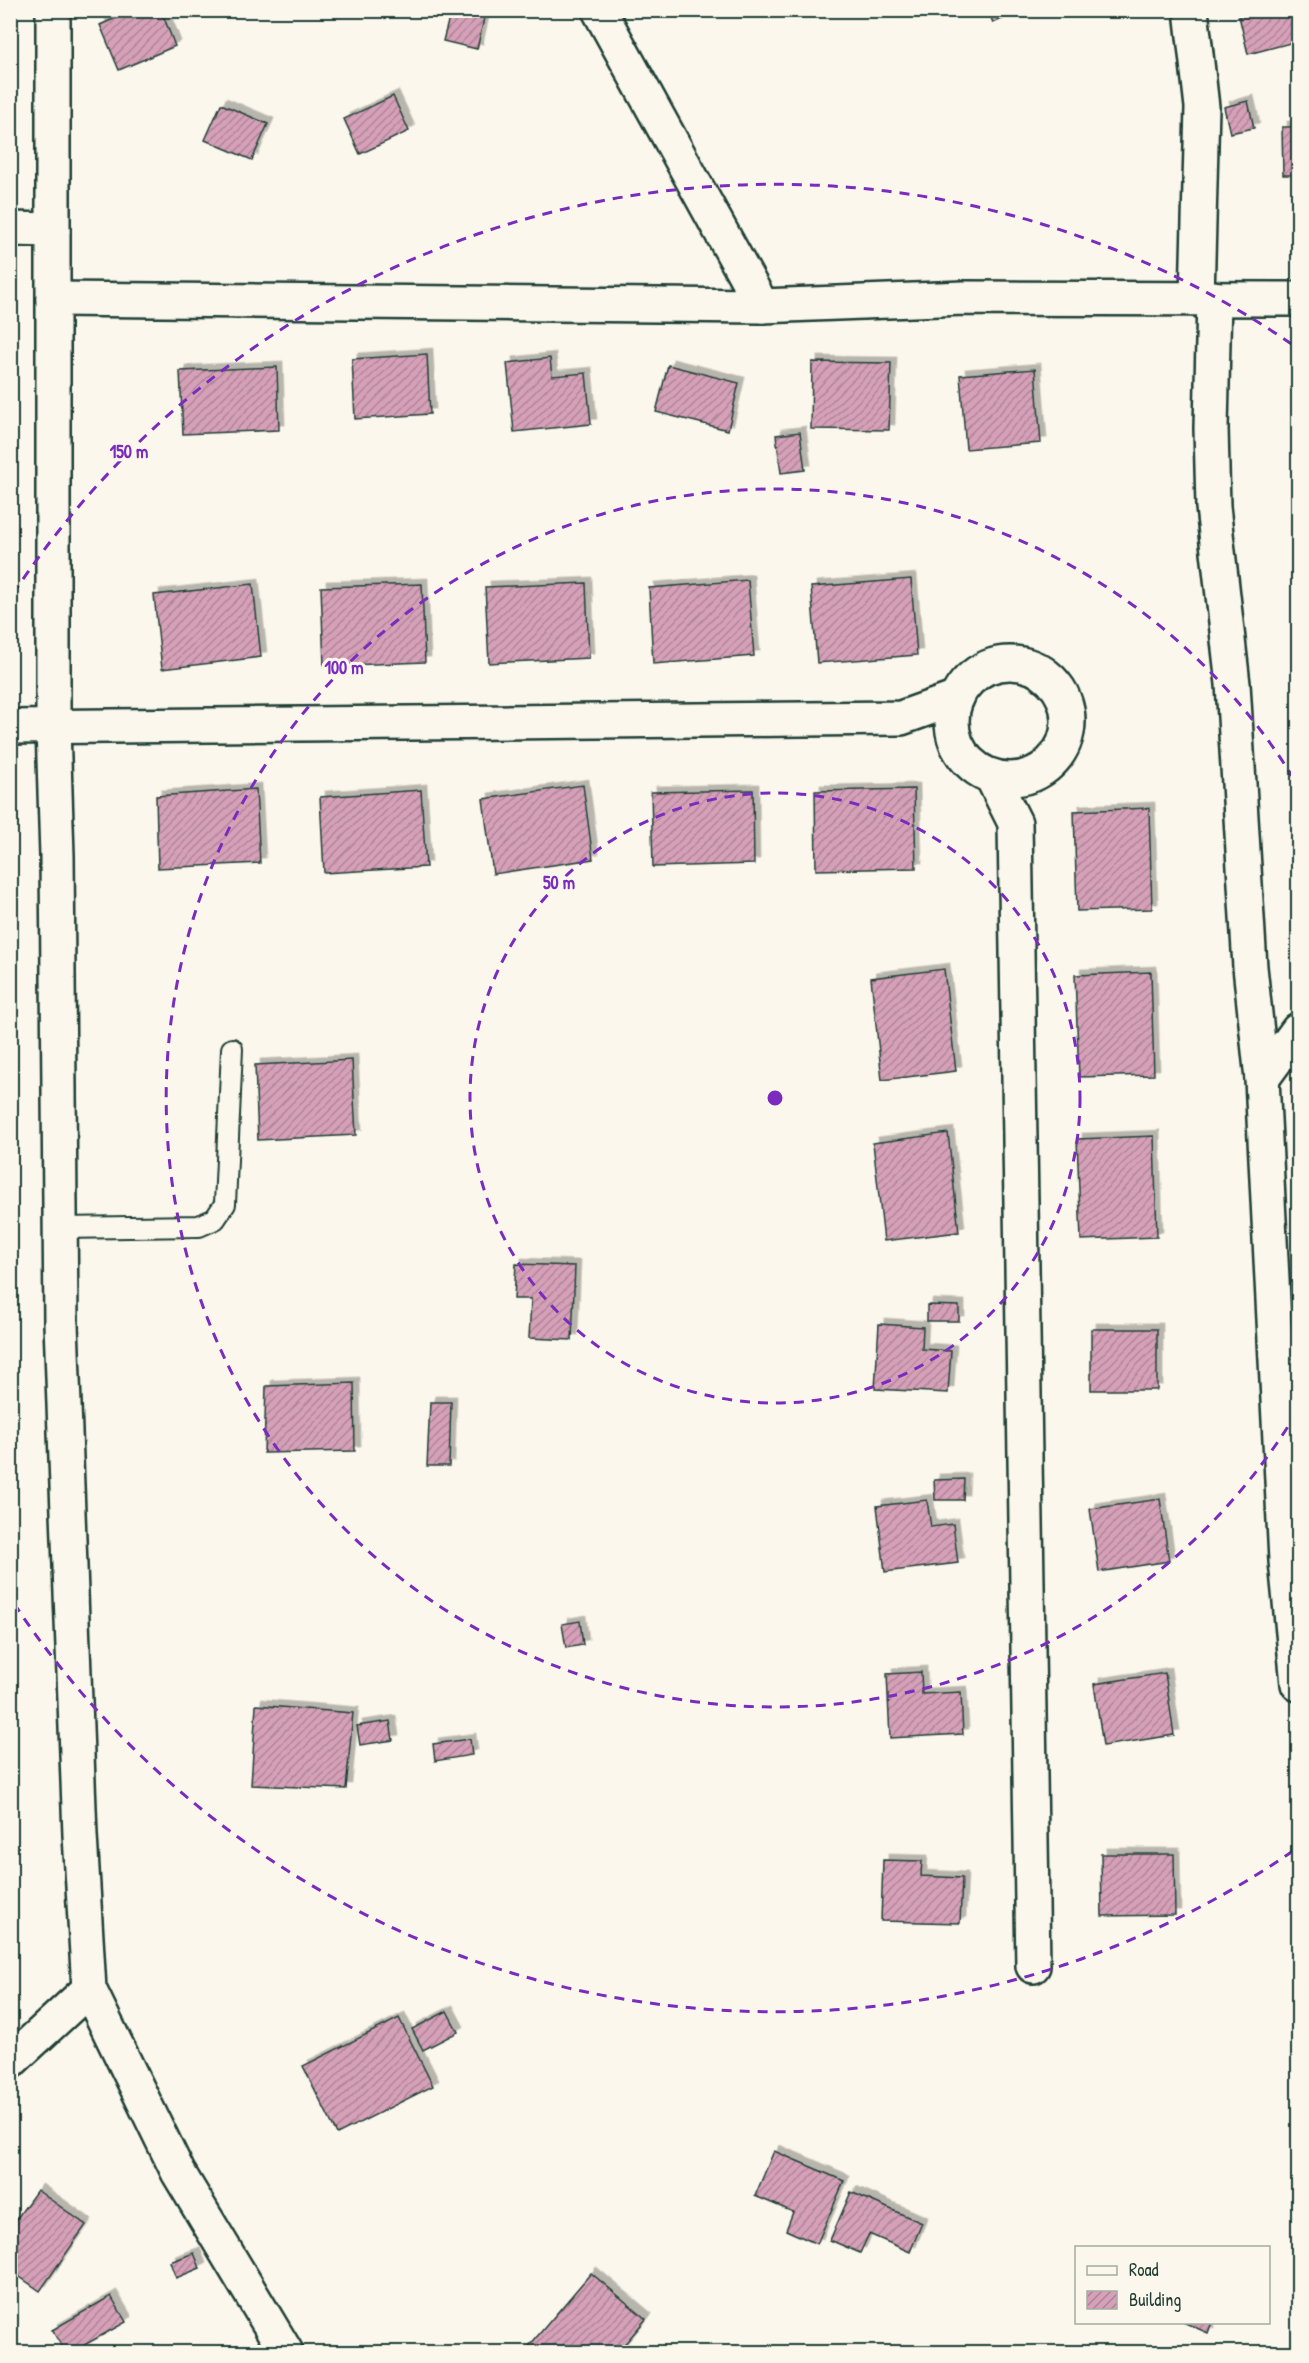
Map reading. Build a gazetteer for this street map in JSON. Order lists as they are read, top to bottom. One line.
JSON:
{"legend":["Road","Building"],"rings":["150 m","100 m","50 m"]}
